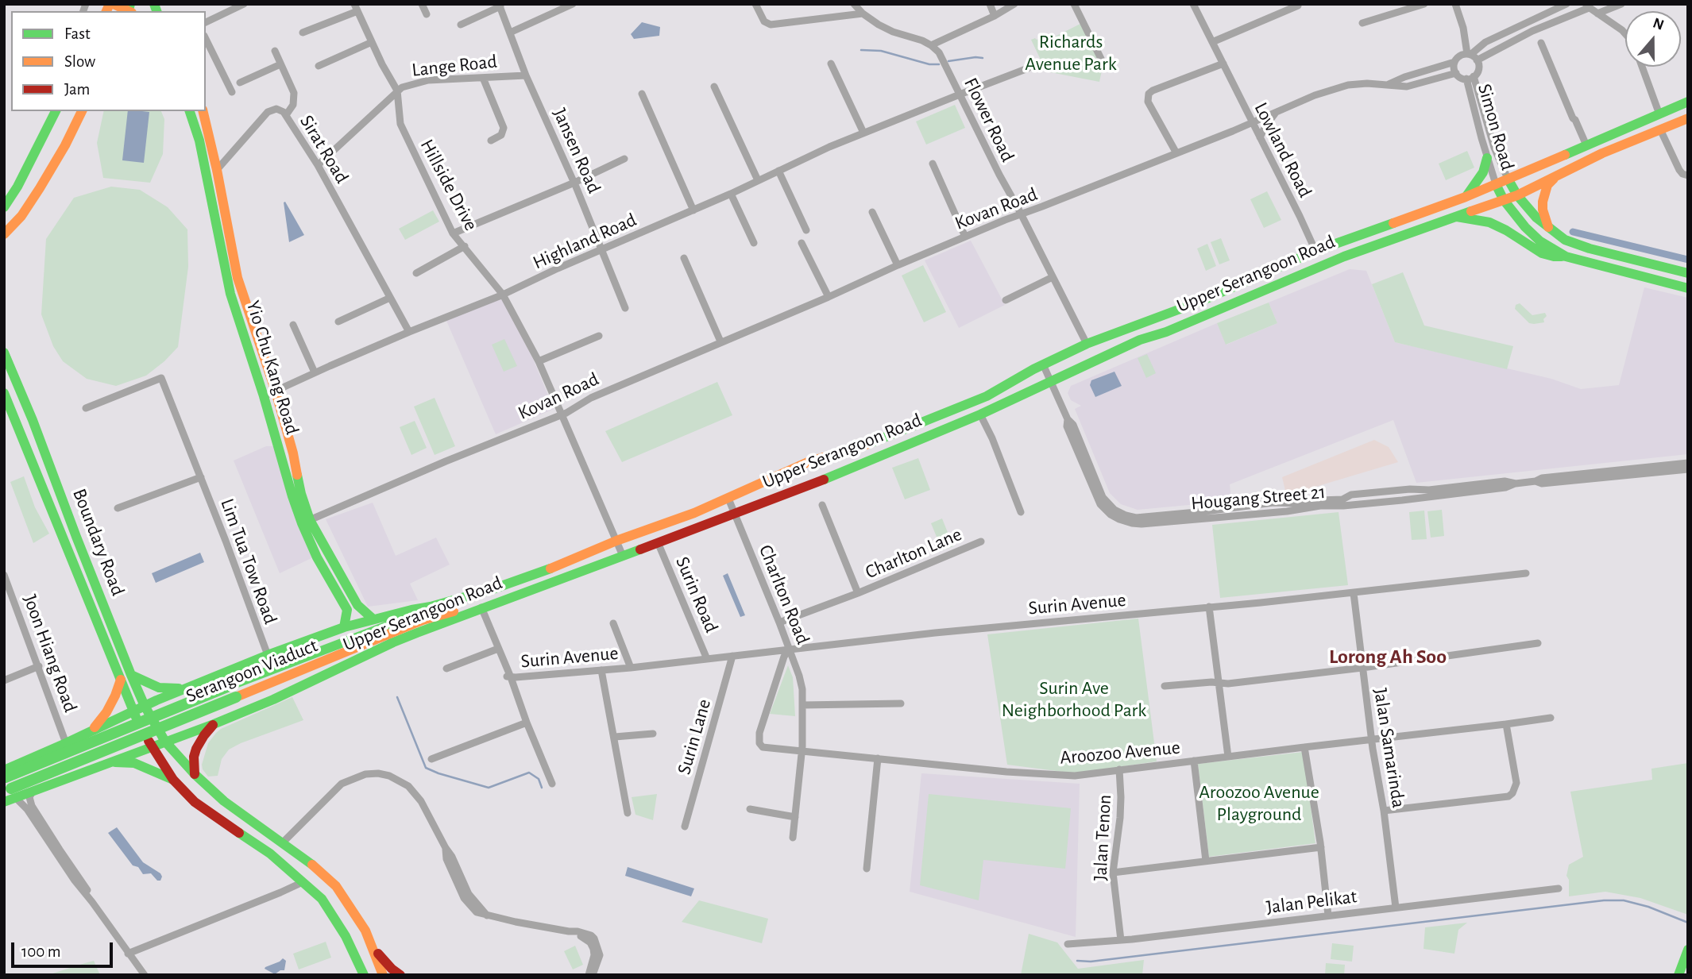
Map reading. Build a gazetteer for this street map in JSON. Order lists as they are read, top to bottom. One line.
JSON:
{"streets":{"main road":["Upper Serangoon Road","Yio Chu Kang Road","Boundary Road","Serangoon Viaduct"],"street":["Lange Road","Flower Road","Simon Road","Sirat Road","Lowland Road","Jansen Road","Hillside Drive","Kovan Road","Highland Road","Hougang Street 21","Charlton Lane","Lim Tua Tow Road","Surin Road","Charlton Road","Surin Avenue","Joon Hiang Road","Surin Lane","Jalan Samarinda","Aroozoo Avenue","Jalan Tenon","Jalan Pelikat"]},"crossings":[["Lange Road","Sirat Road"],["Lange Road","Jansen Road"],["Lange Road","Hillside Drive"],["Flower Road","Kovan Road"],["Flower Road","Highland Road"],["Flower Road","Upper Serangoon Road"],["Simon Road","Kovan Road"],["Simon Road","Upper Serangoon Road"],["Sirat Road","Highland Road"],["Sirat Road","Yio Chu Kang Road"],["Lowland Road","Kovan Road"],["Lowland Road","Upper Serangoon Road"],["Jansen Road","Highland Road"],["Hillside Drive","Kovan Road"],["Hillside Drive","Highland Road"],["Hillside Drive","Upper Serangoon Road"],["Kovan Road","Yio Chu Kang Road"],["Highland Road","Yio Chu Kang Road"],["Upper Serangoon Road","Yio Chu Kang Road"],["Upper Serangoon Road","Hougang Street 21"],["Upper Serangoon Road","Boundary Road"],["Upper Serangoon Road","Lim Tua Tow Road"],["Upper Serangoon Road","Surin Road"],["Upper Serangoon Road","Charlton Road"],["Upper Serangoon Road","Joon Hiang Road"],["Upper Serangoon Road","Serangoon Viaduct"],["Charlton Lane","Charlton Road"],["Surin Road","Surin Avenue"],["Charlton Road","Surin Avenue"],["Charlton Road","Aroozoo Avenue"],["Surin Avenue","Surin Lane"],["Surin Avenue","Jalan Samarinda"],["Surin Avenue","Aroozoo Avenue"],["Jalan Samarinda","Aroozoo Avenue"],["Jalan Samarinda","Jalan Pelikat"],["Aroozoo Avenue","Jalan Tenon"],["Jalan Tenon","Jalan Pelikat"]],"districts":["Lorong Ah Soo"],"parks":["Richards Avenue Park","Surin Ave Neighborhood Park","Aroozoo Avenue Playground"],"legend":["Fast","Slow","Jam"],"scale_bar":"100 m","north":"top"}
